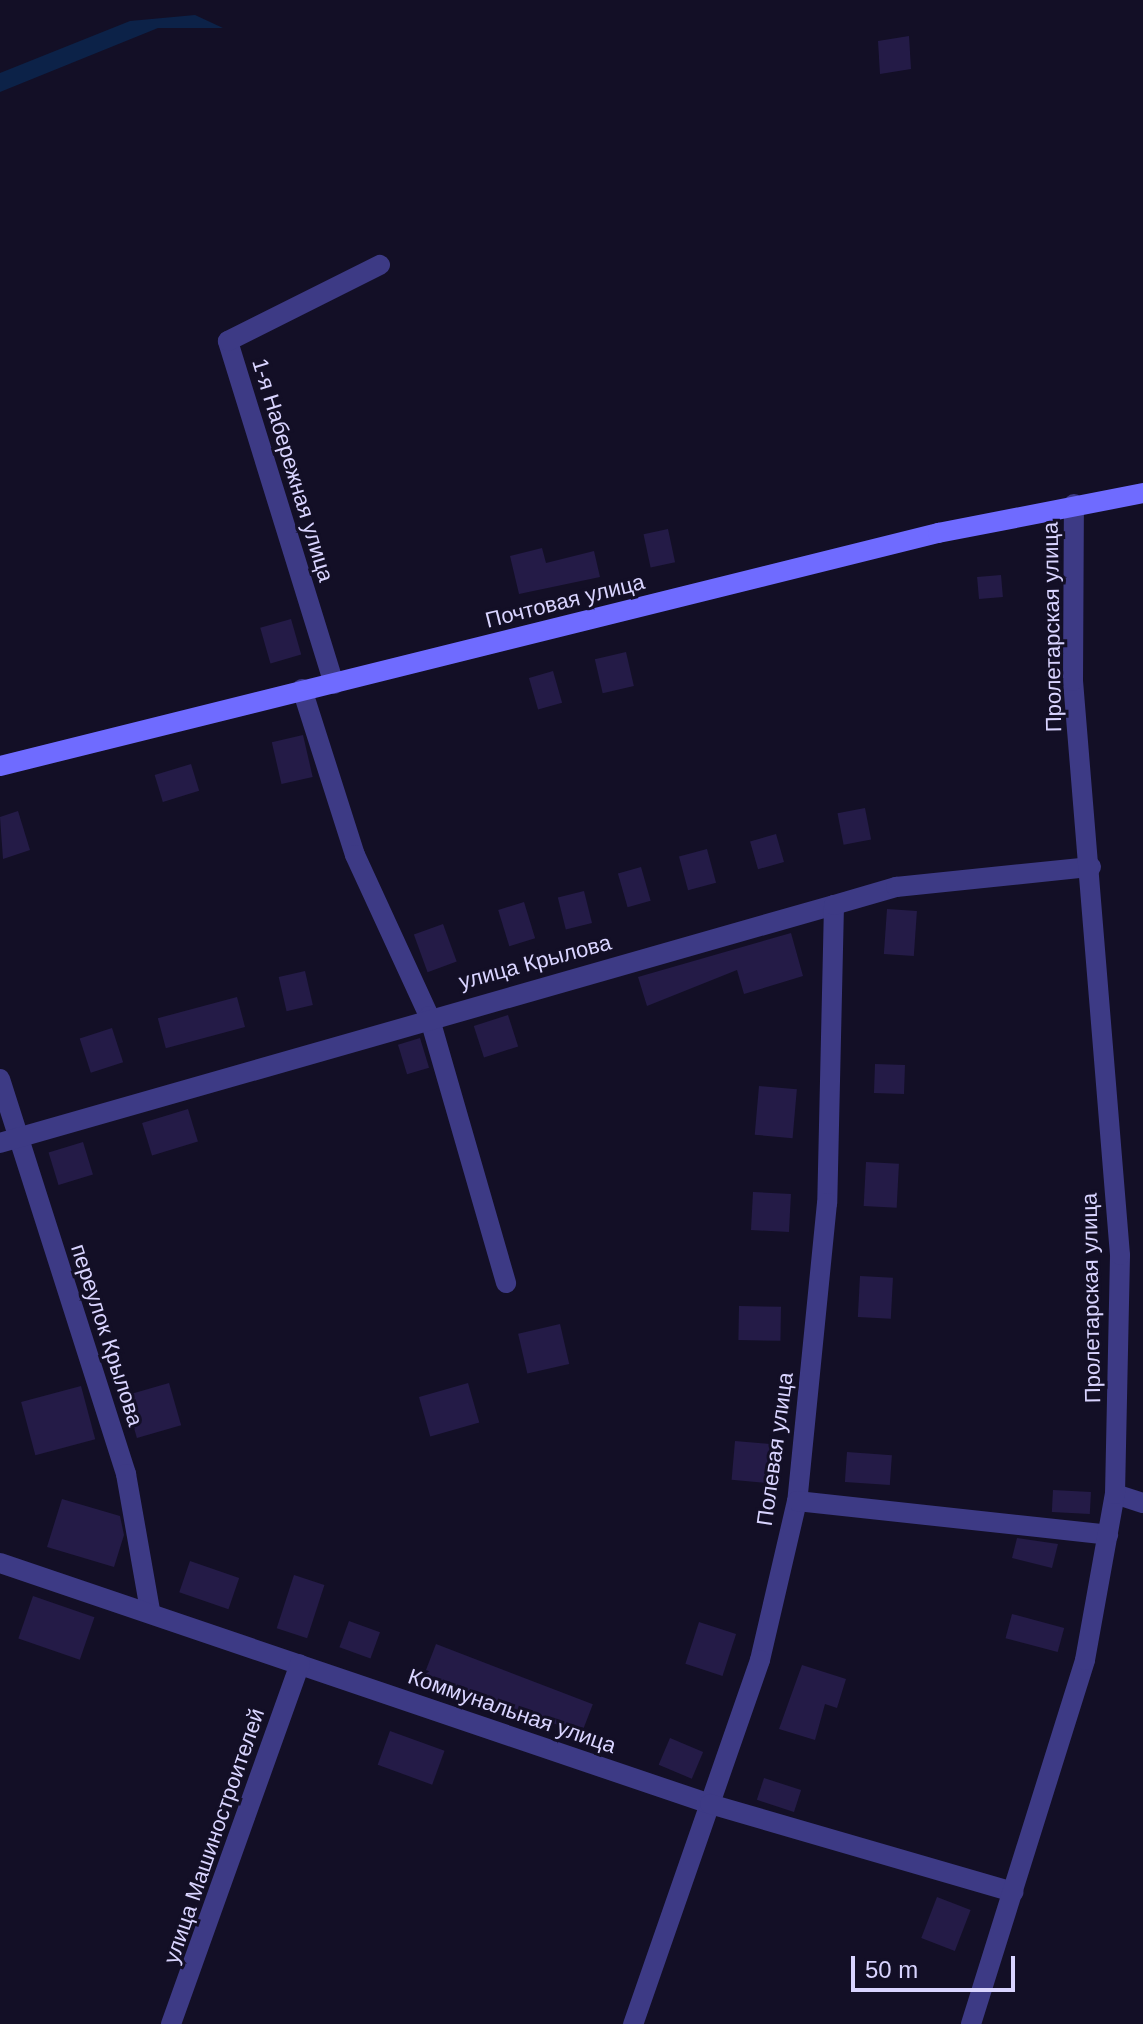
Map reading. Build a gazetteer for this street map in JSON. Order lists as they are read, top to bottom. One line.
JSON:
{"streets":{"main road":["Почтовая улица"],"street":["1-я Набережная улица","Пролетарская улица","улица Крылова","переулок Крылова","Полевая улица","Коммунальная улица","улица Машиностроителей"]},"crossings":[["1-я Набережная улица","Почтовая улица"],["Почтовая улица","Пролетарская улица"],["Пролетарская улица","улица Крылова"],["Пролетарская улица","Коммунальная улица"],["улица Крылова","переулок Крылова"],["улица Крылова","Полевая улица"],["переулок Крылова","Коммунальная улица"],["Полевая улица","Коммунальная улица"],["Коммунальная улица","улица Машиностроителей"]],"scale_bar":"50 m"}
